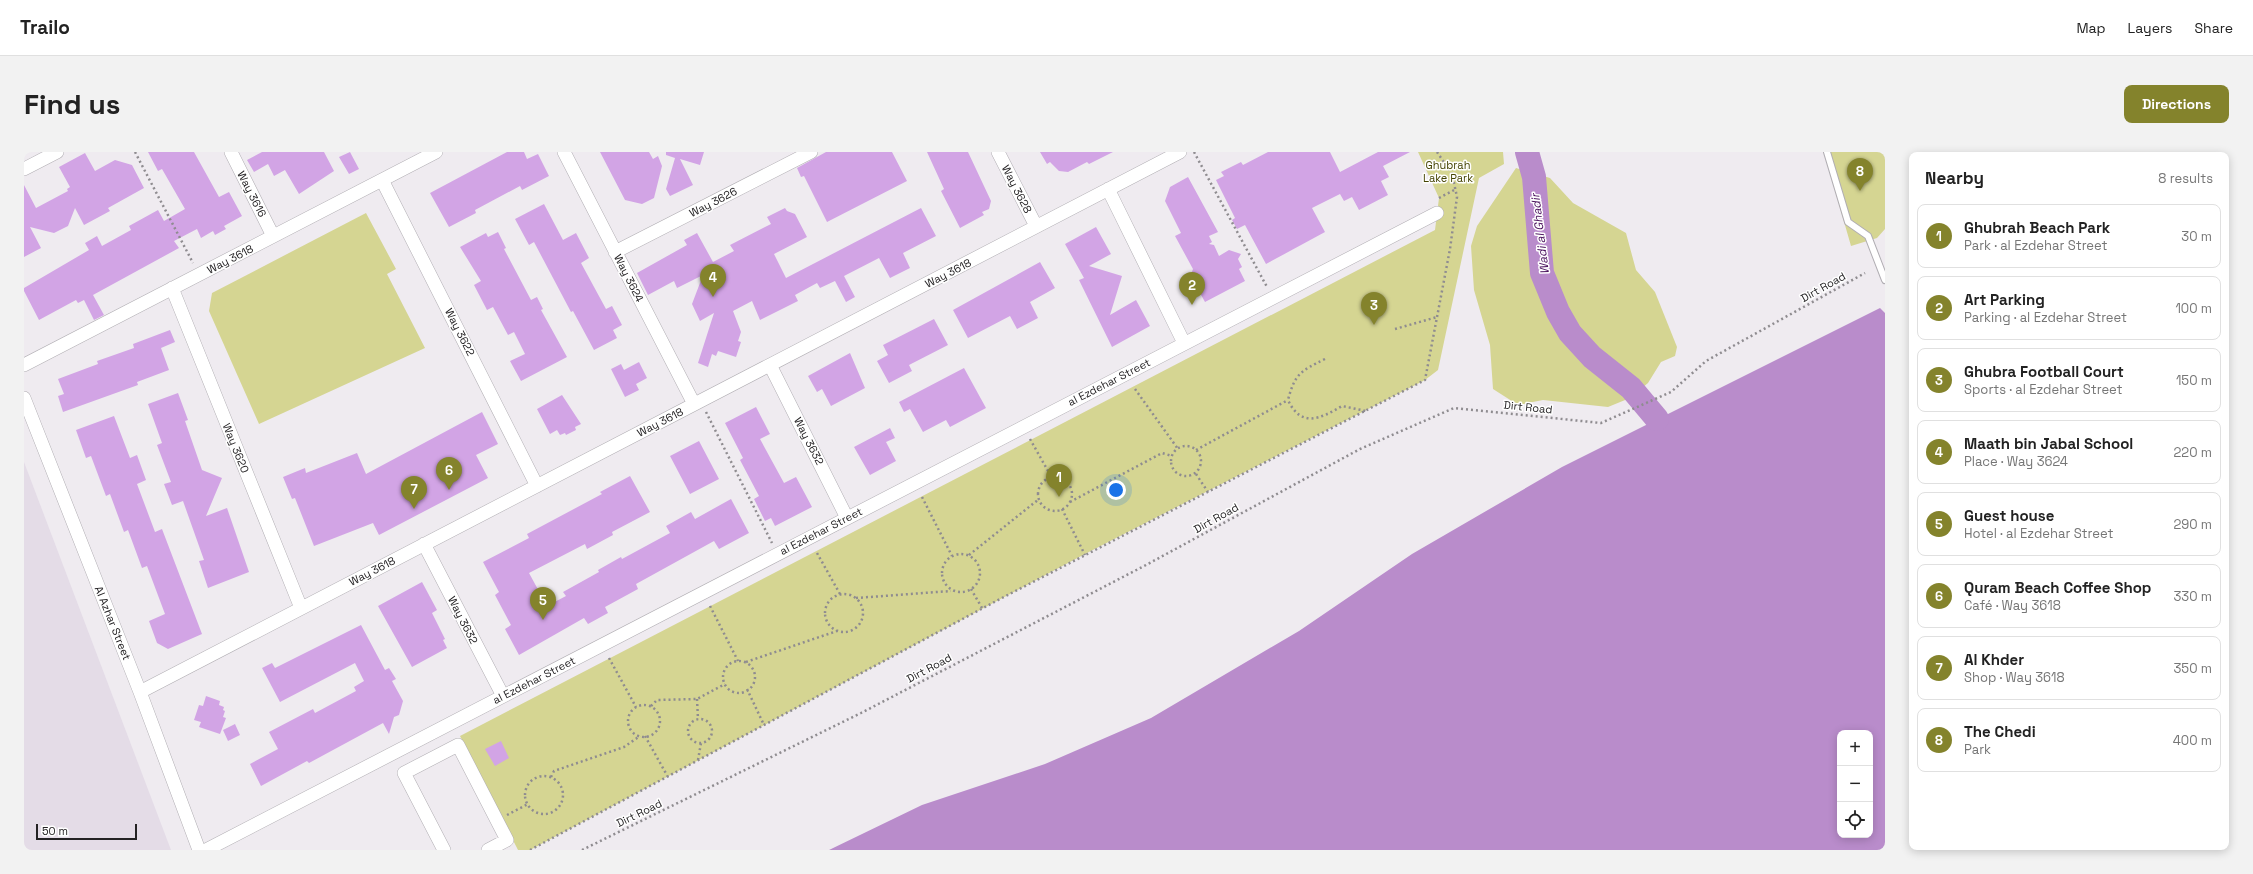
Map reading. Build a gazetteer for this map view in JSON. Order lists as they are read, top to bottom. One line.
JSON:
{"streets":{"street":["Way 3628","Way 3616","Way 3626","Way 3618","Way 3624","Way 3622","al Ezdehar Street","Way 3632","Way 3620","Al Azhar Street"],"path":["Dirt Road"]},"crossings":[["Way 3628","Way 3618"],["Way 3616","Way 3618"],["Way 3626","Way 3624"],["Way 3618","Way 3624"],["Way 3618","Way 3622"],["Way 3618","Way 3632"],["Way 3618","Way 3620"],["Way 3618","Al Azhar Street"],["al Ezdehar Street","Way 3632"]],"water":["Wadi al Ghadir"],"parks":["Ghubrah Lake Park"],"scale_bar":"50 m","page":{"header":"Trailo","nav":["Map","Layers","Share"],"buttons":"Directions","title":"Find us","heading":["Nearby","8 results"],"pins":["8","4","2","3","6","1","7","5"],"list":[{"mark":"1","name":"Ghubrah Beach Park","note":"Park · al Ezdehar Street","value":"30 m"},{"mark":"2","name":"Art Parking","note":"Parking · al Ezdehar Street","value":"100 m"},{"mark":"3","name":"Ghubra Football Court","note":"Sports · al Ezdehar Street","value":"150 m"},{"mark":"4","name":"Maath bin Jabal School","note":"Place · Way 3624","value":"220 m"},{"mark":"5","name":"Guest house","note":"Hotel · al Ezdehar Street","value":"290 m"},{"mark":"6","name":"Quram Beach Coffee Shop","note":"Café · Way 3618","value":"330 m"},{"mark":"7","name":"Al Khder","note":"Shop · Way 3618","value":"350 m"},{"mark":"8","name":"The Chedi","note":"Park","value":"400 m"}],"map_buttons":["+","−"],"scale":"50 m"}}
